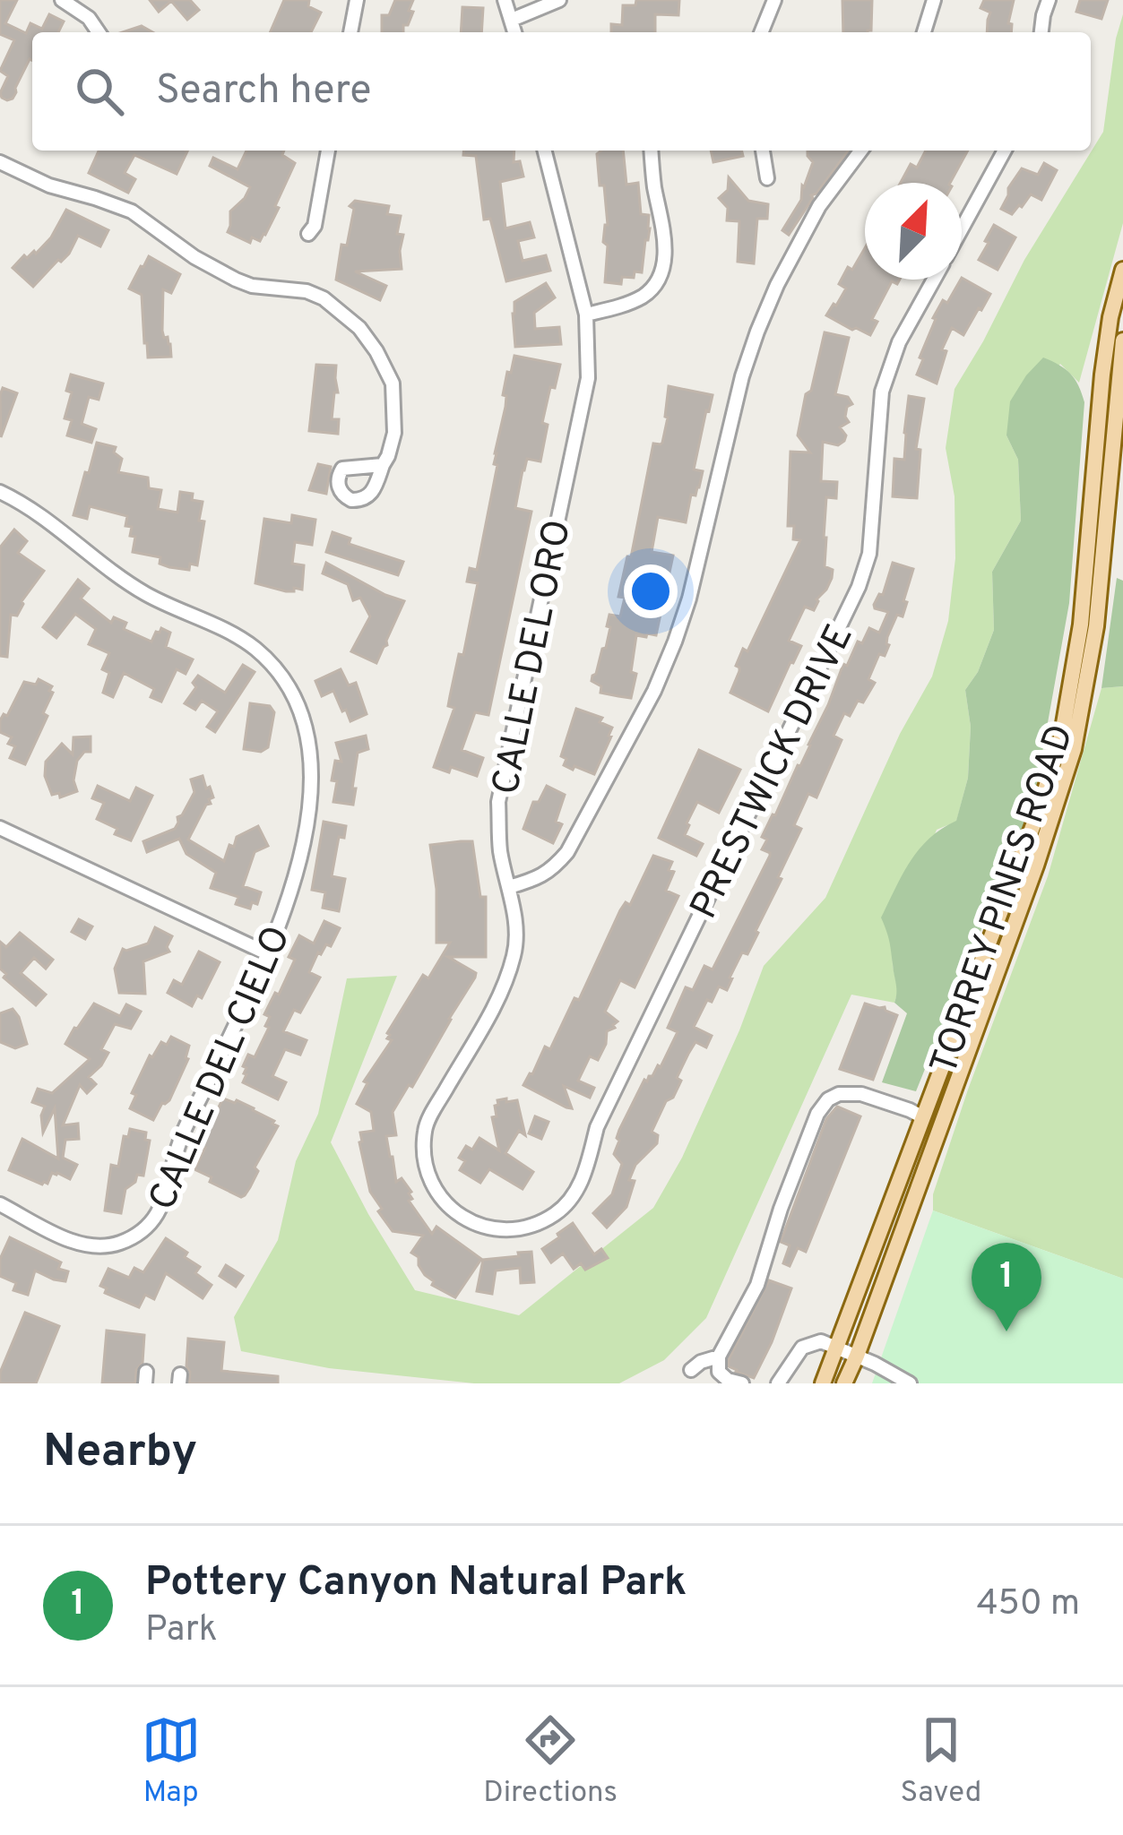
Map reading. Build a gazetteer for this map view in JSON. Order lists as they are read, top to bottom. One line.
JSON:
{"streets":{"main road":["TORREY PINES ROAD"],"street":["CALLE DEL ORO","PRESTWICK DRIVE","CALLE DEL CIELO"]},"crossings":[["CALLE DEL ORO","PRESTWICK DRIVE"]],"north":"top right","page":{"search":"Search here","pins":"1","heading":"Nearby","list":[{"mark":"1","name":"Pottery Canyon Natural Park","note":"Park","value":"450 m"}],"nav":["Map","Directions","Saved"]}}
